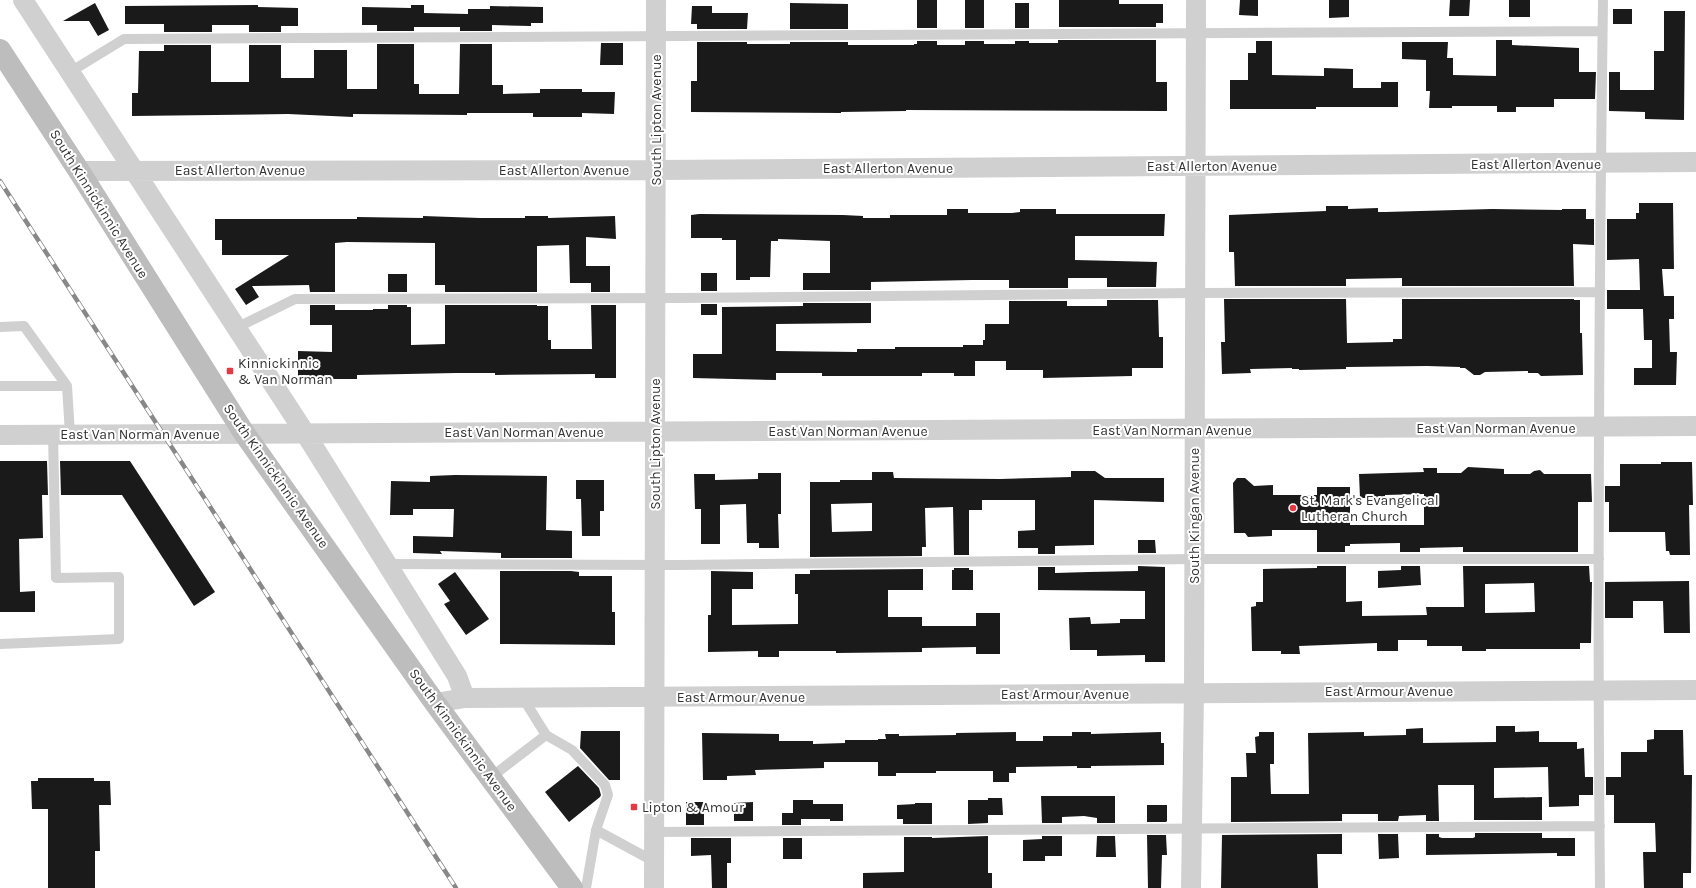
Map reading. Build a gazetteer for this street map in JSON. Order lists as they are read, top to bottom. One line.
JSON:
{"streets":{"street":["South Lipton Avenue","East Allerton Avenue","South Kinnickinnic Avenue","East Van Norman Avenue","South Kingan Avenue","East Armour Avenue"]},"crossings":[["South Lipton Avenue","East Allerton Avenue"],["South Lipton Avenue","East Van Norman Avenue"],["South Lipton Avenue","East Armour Avenue"],["East Allerton Avenue","South Kinnickinnic Avenue"],["East Allerton Avenue","South Kingan Avenue"],["South Kinnickinnic Avenue","East Van Norman Avenue"],["South Kinnickinnic Avenue","East Armour Avenue"],["East Van Norman Avenue","South Kingan Avenue"],["South Kingan Avenue","East Armour Avenue"]],"places":{"transit":["Kinnickinnic & Van Norman","Lipton & Amour"],"other":["St. Mark's Evangelical Lutheran Church"]}}
